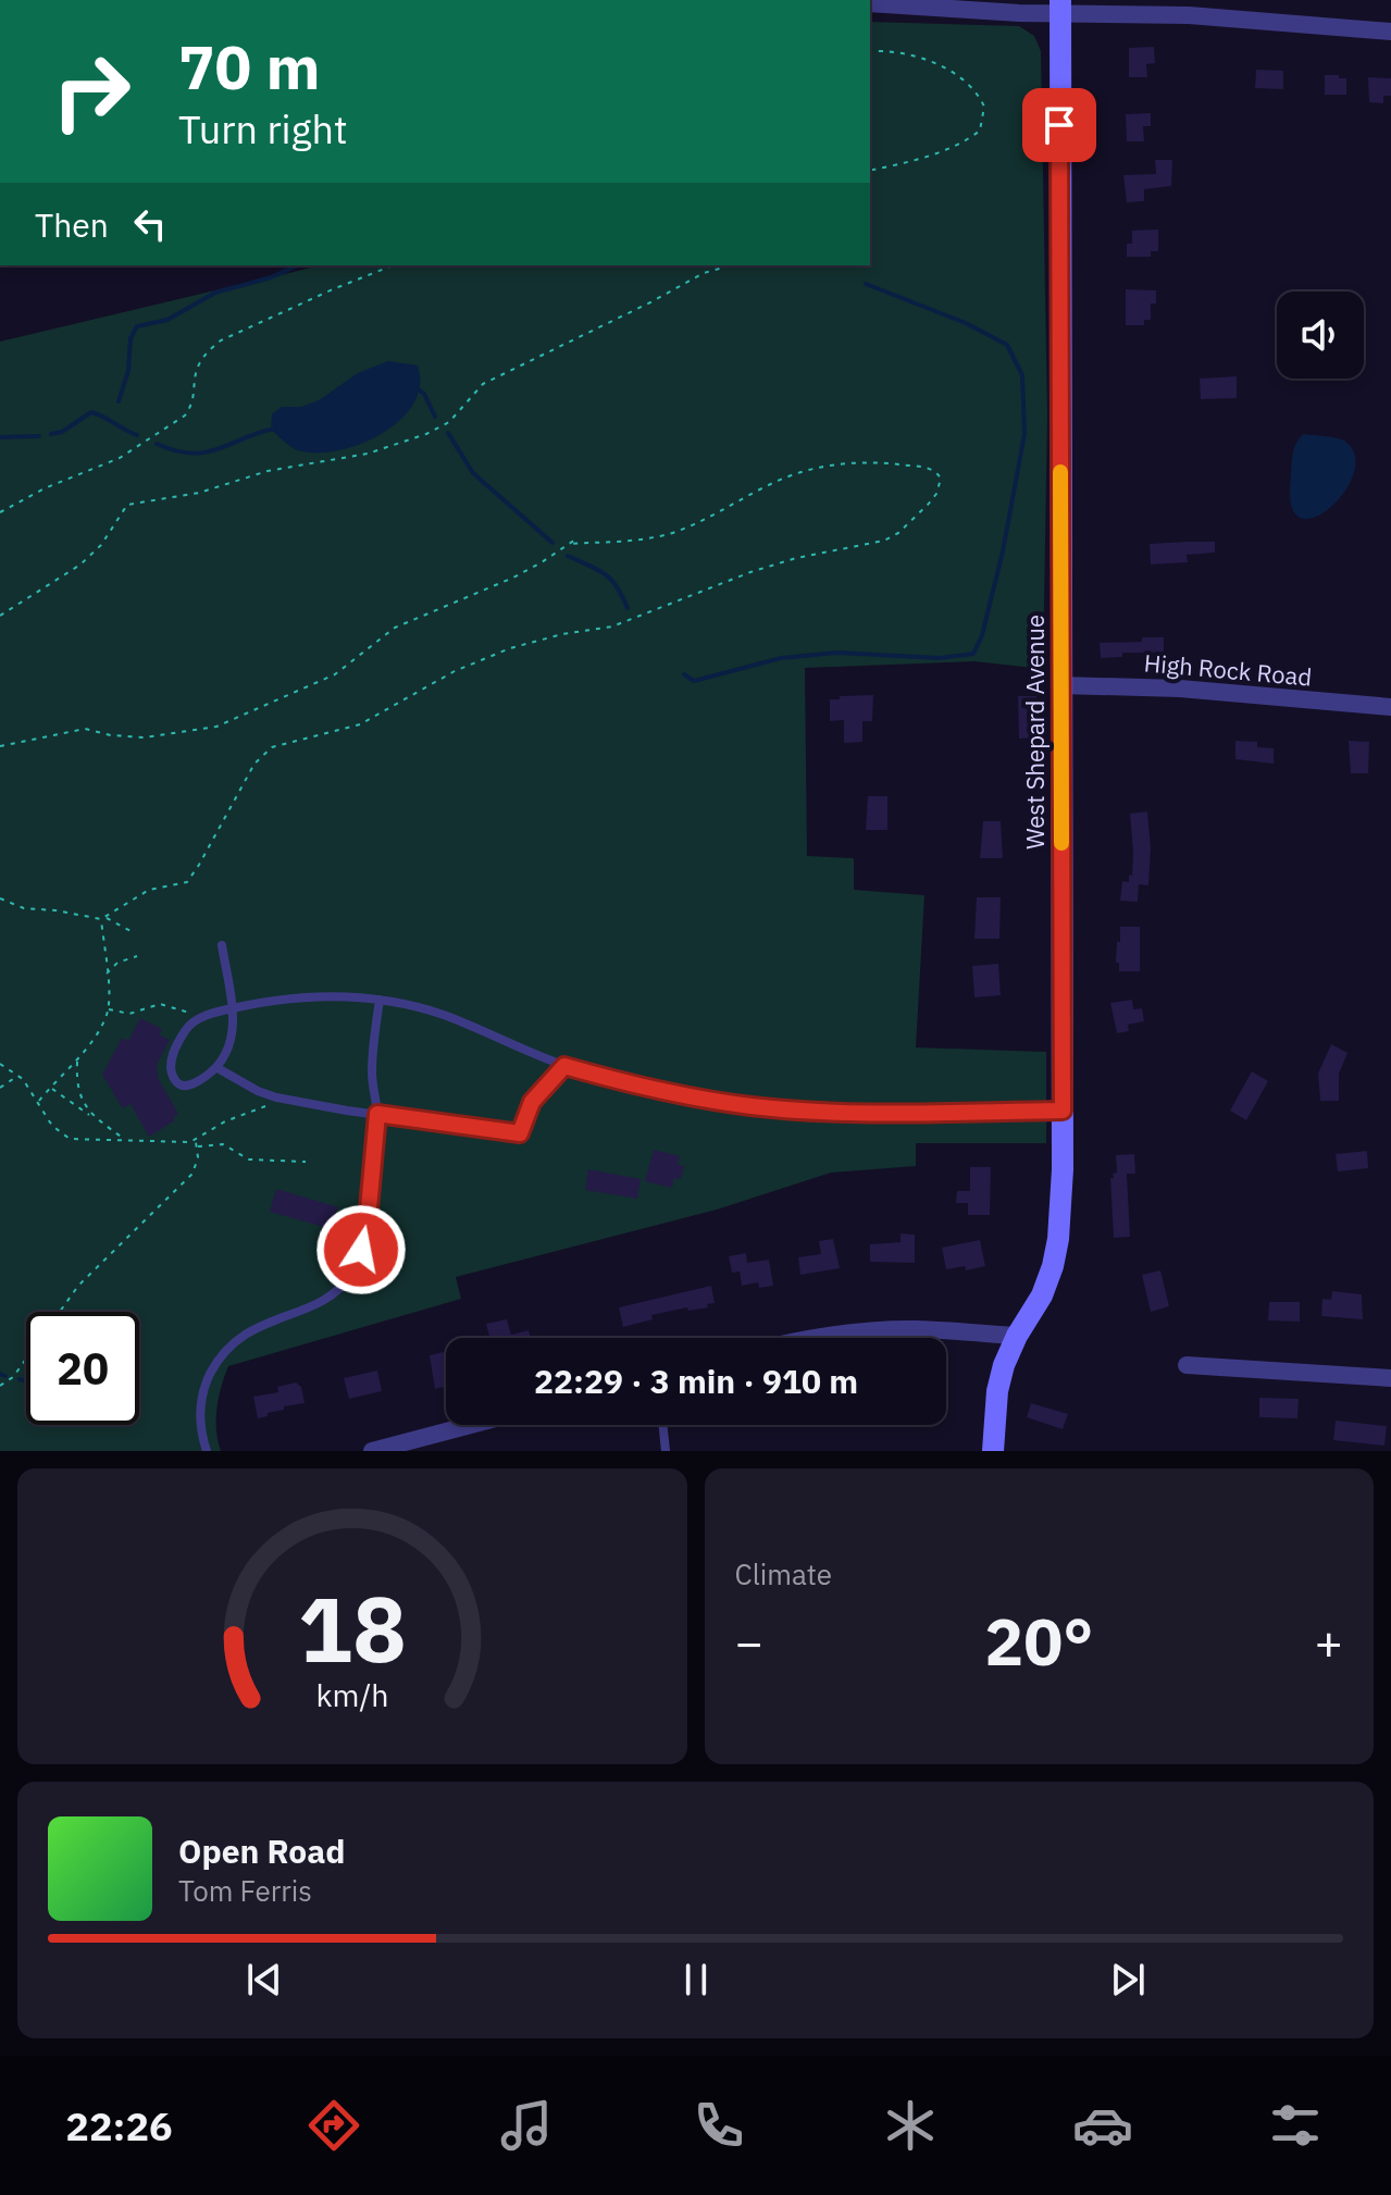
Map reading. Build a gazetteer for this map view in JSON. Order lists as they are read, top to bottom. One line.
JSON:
{"streets":{"street":["High Rock Road","West Shepard Avenue"]},"crossings":[["High Rock Road","West Shepard Avenue"]],"page":{"turn":["70 m","Turn right"],"then":"Then","limit":"20","trip":"22:29 · 3 min · 910 m","tile":"Climate","heat":["−","20°","+"],"song":["Open Road","Tom Ferris"],"tabs":"22:26","gauge":["18","km/h"]}}
